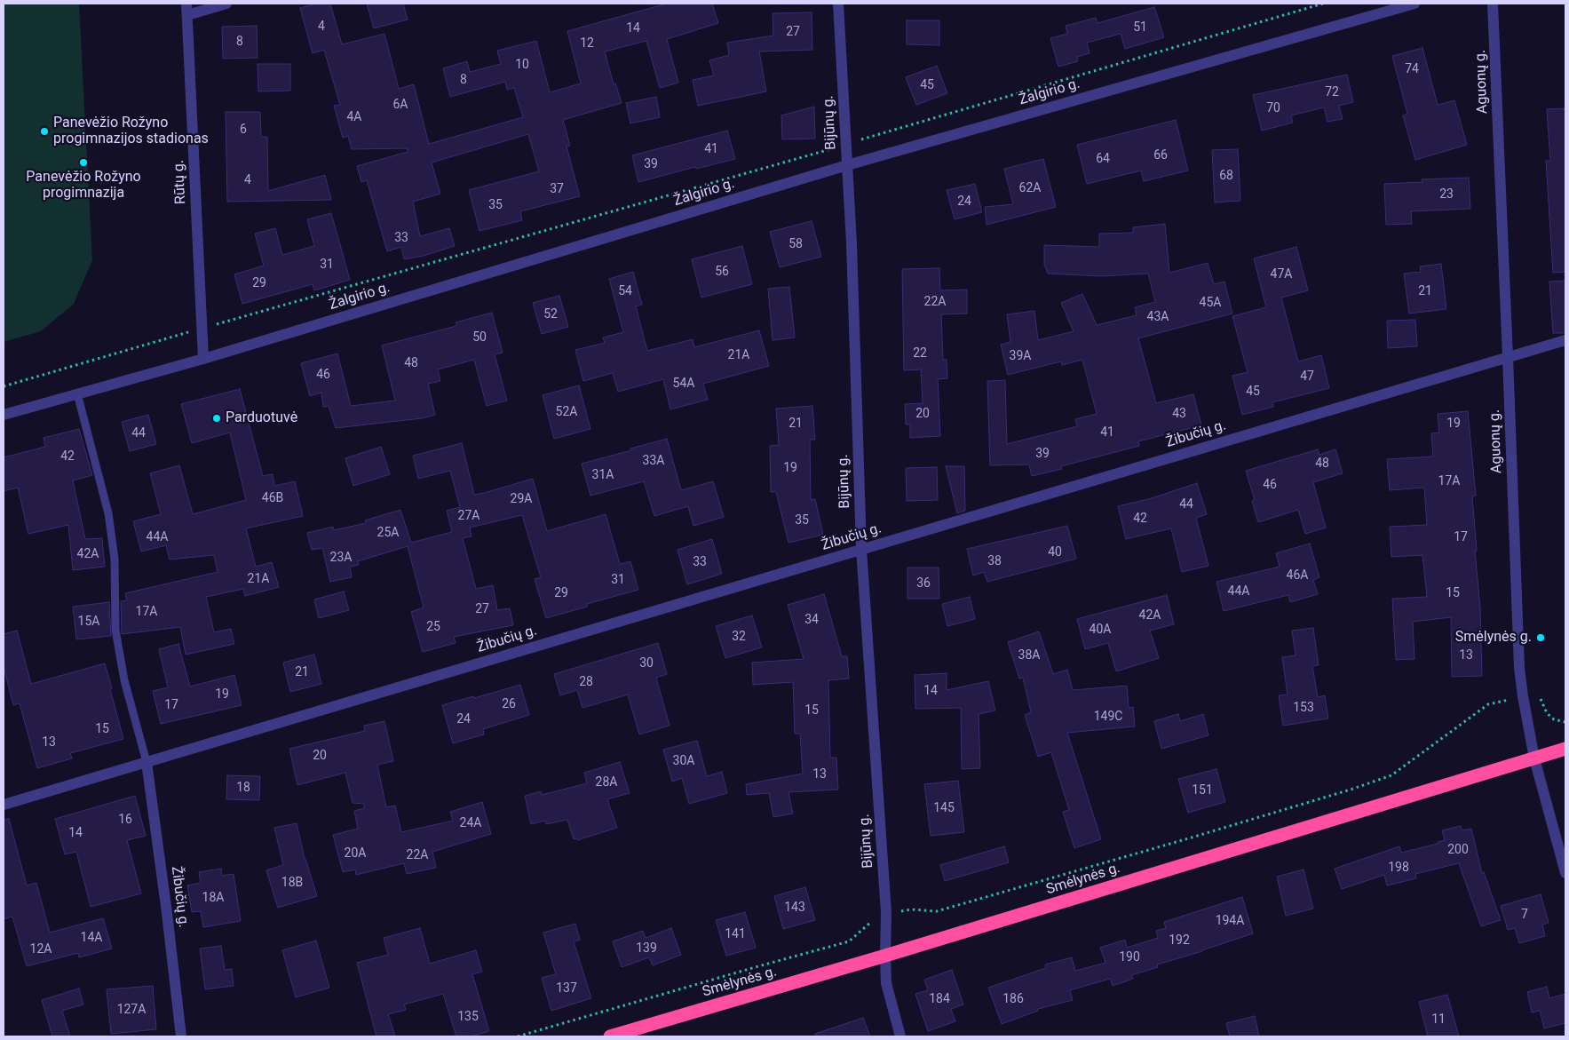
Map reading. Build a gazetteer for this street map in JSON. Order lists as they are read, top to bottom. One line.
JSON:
{"streets":{"highway":["Smėlynės g."],"street":["Aguonų g.","Žalgirio g.","Bijūnų g.","Rūtų g.","Žibučių g."]},"crossings":[["Aguonų g.","Žibučių g."],["Aguonų g.","Smėlynės g."],["Žalgirio g.","Bijūnų g."],["Žalgirio g.","Rūtų g."],["Bijūnų g.","Žibučių g."],["Bijūnų g.","Smėlynės g."]],"places":["Panevėžio Rožyno progimnazijos stadionas","Panevėžio Rožyno progimnazija","Parduotuvė","Smėlynės g."],"house_numbers":["4","51","14","27","8","12","10","74","8","45","72","6A","70","4A","6","41","66","64","39","68","4","62A","37","23","24","35","33","58","31","56","47A","29","54","21","22A","45A","52","43A","50","22","21A","39A","48","46","47","54A","45","52A","20","43","21","19","41","44","39","42","33A","48","19","31A","17A","46","46B","29A","44","27A","42","35","25A","44A","17","40","42A","23A","38","33","46A","21A","31","36","44A","29","15","27","17A","42A","34","15A","25","40A","32","38A","13","30","21","28","14","19","26","17","153","15","149C","24","15","13","20","30A","13","28A","18","151","145","16","24A","14","200","20A","22A","198","18B","18A","143","7","194A","141","14A","192","139","12A","190","137","184","186","127A","135","11"]}
